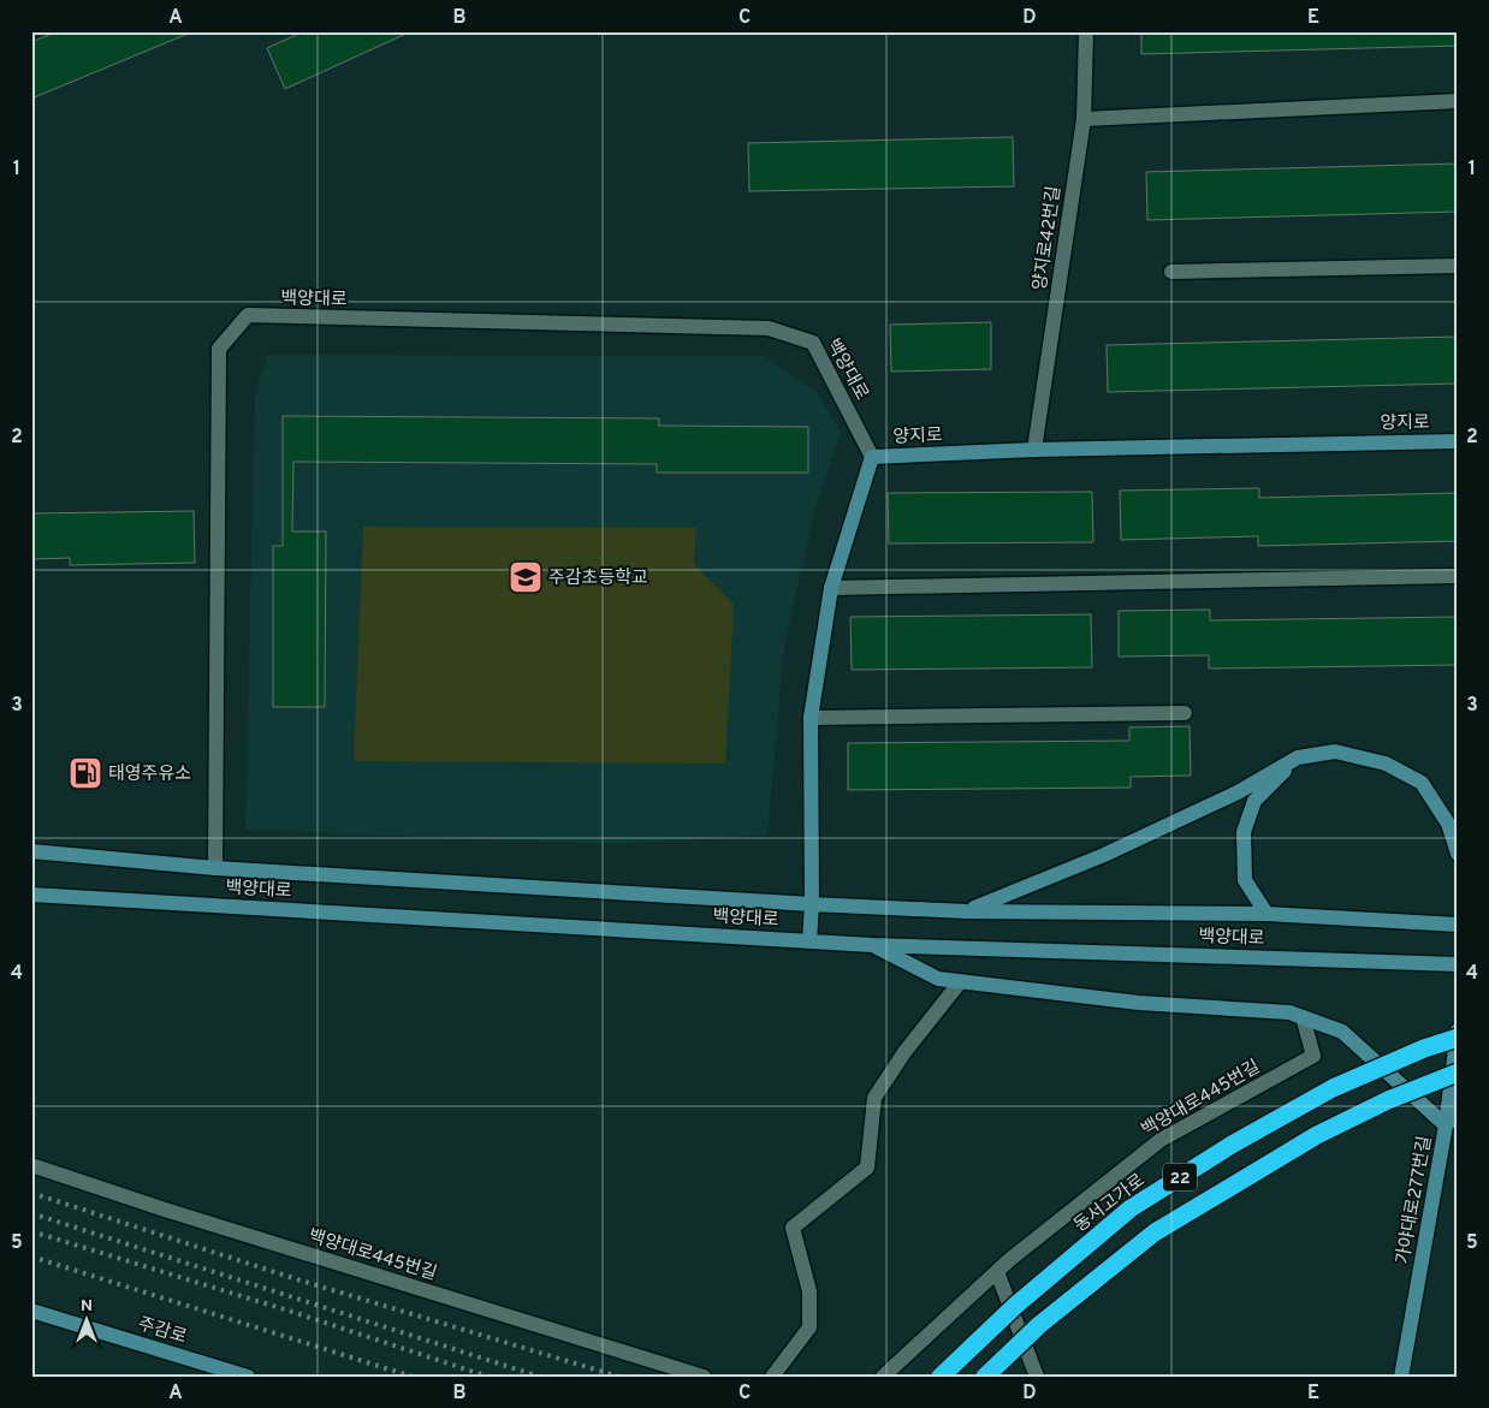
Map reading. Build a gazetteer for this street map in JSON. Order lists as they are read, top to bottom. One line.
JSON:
{"streets":{"highway":["22","동서고가로"],"street":["양지로42번길","백양대로","양지로","백양대로445번길","가야대로277번길","주감로"]},"crossings":[["양지로42번길","양지로"],["백양대로","양지로"]],"places":{"school or university":["주감초등학교"],"fuel station":["태영주유소"]},"north":"top","grid":{"columns":["A","B","C","D","E"],"rows":["1","2","3","4","5"]}}
